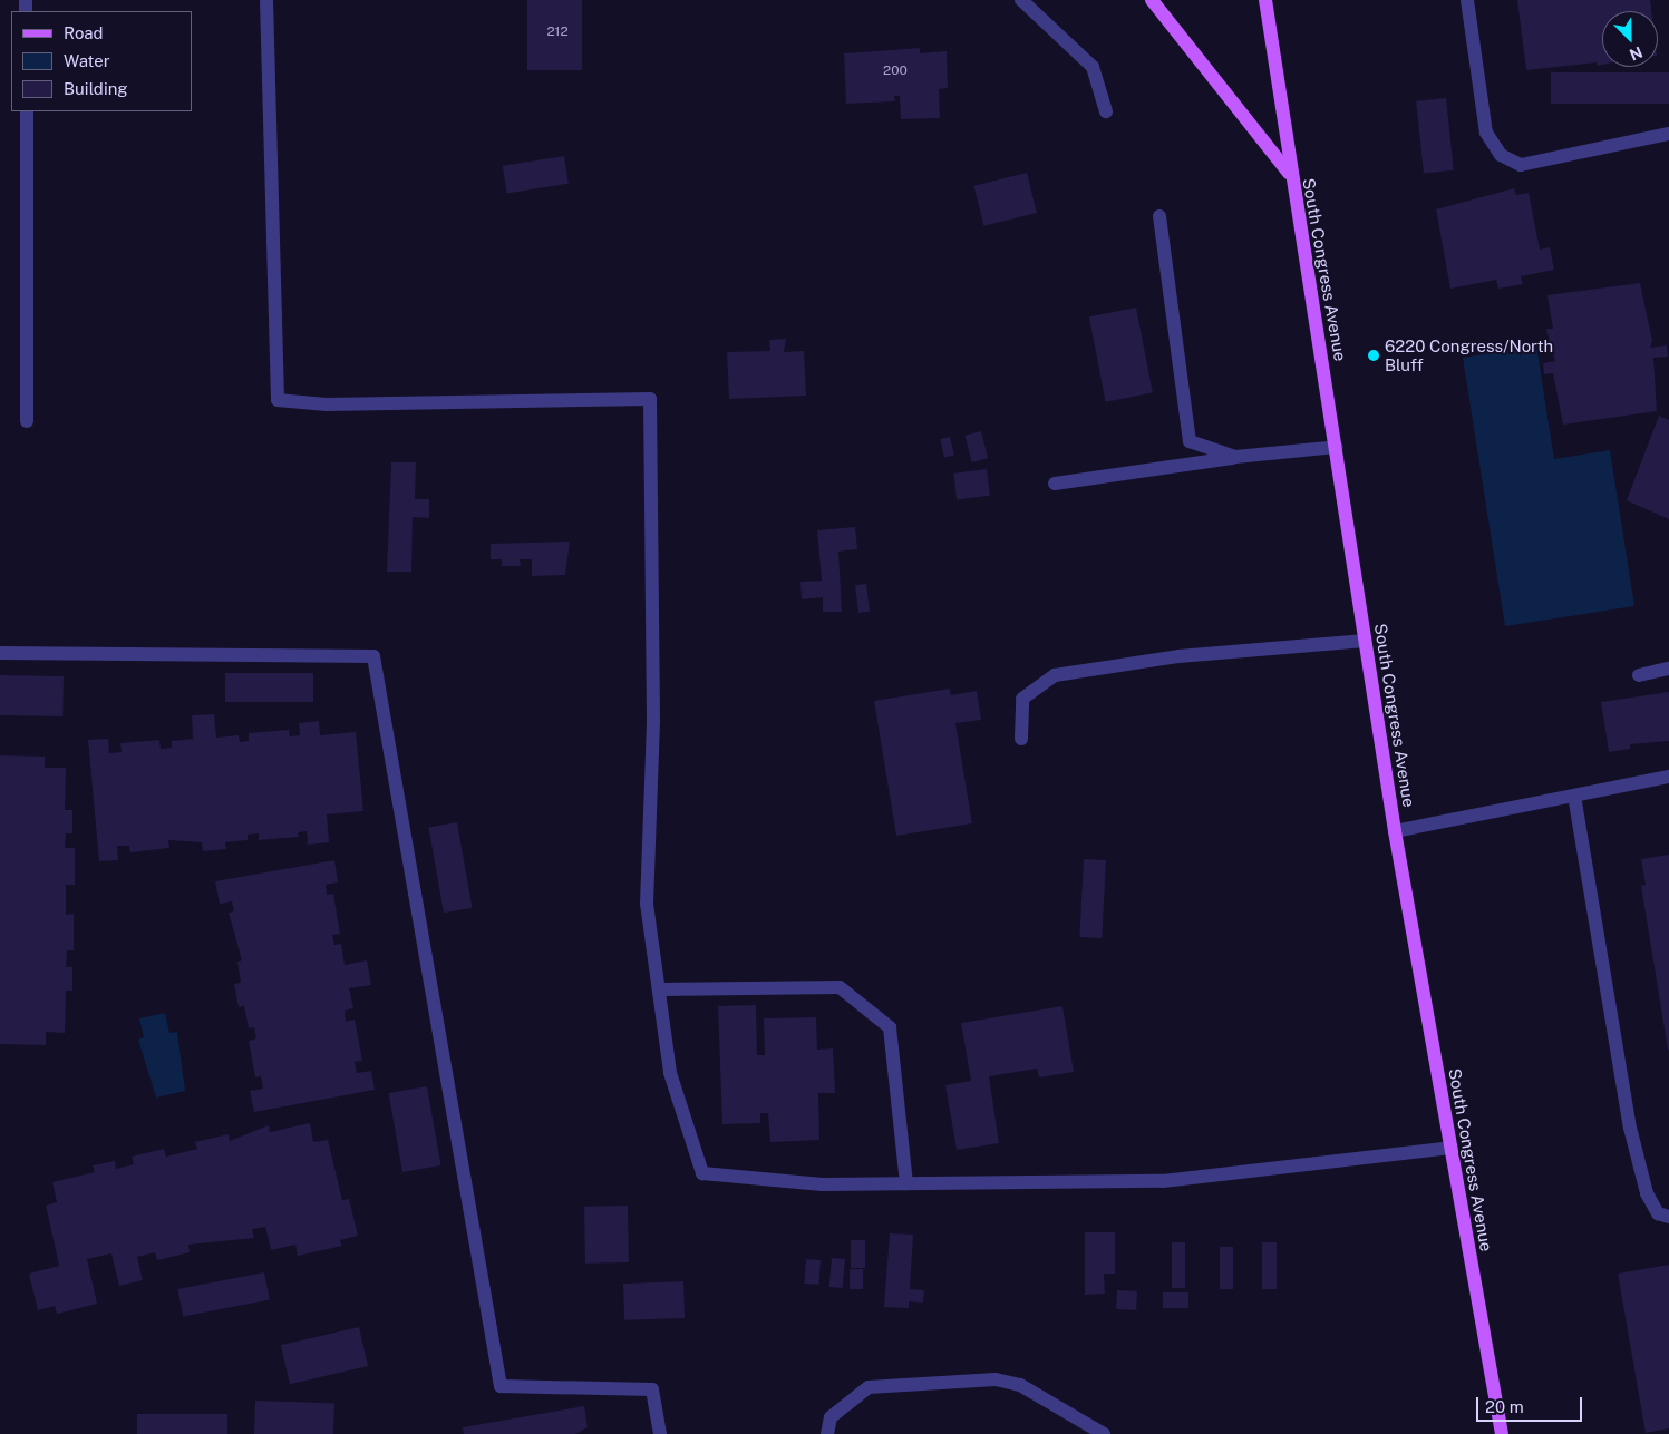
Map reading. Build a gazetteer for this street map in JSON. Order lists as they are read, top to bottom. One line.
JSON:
{"streets":{"main road":["South Congress Avenue"]},"places":["6220 Congress/North Bluff"],"house_numbers":["212","200"],"legend":["Road","Water","Building"],"scale_bar":"20 m","north":"bottom right"}
